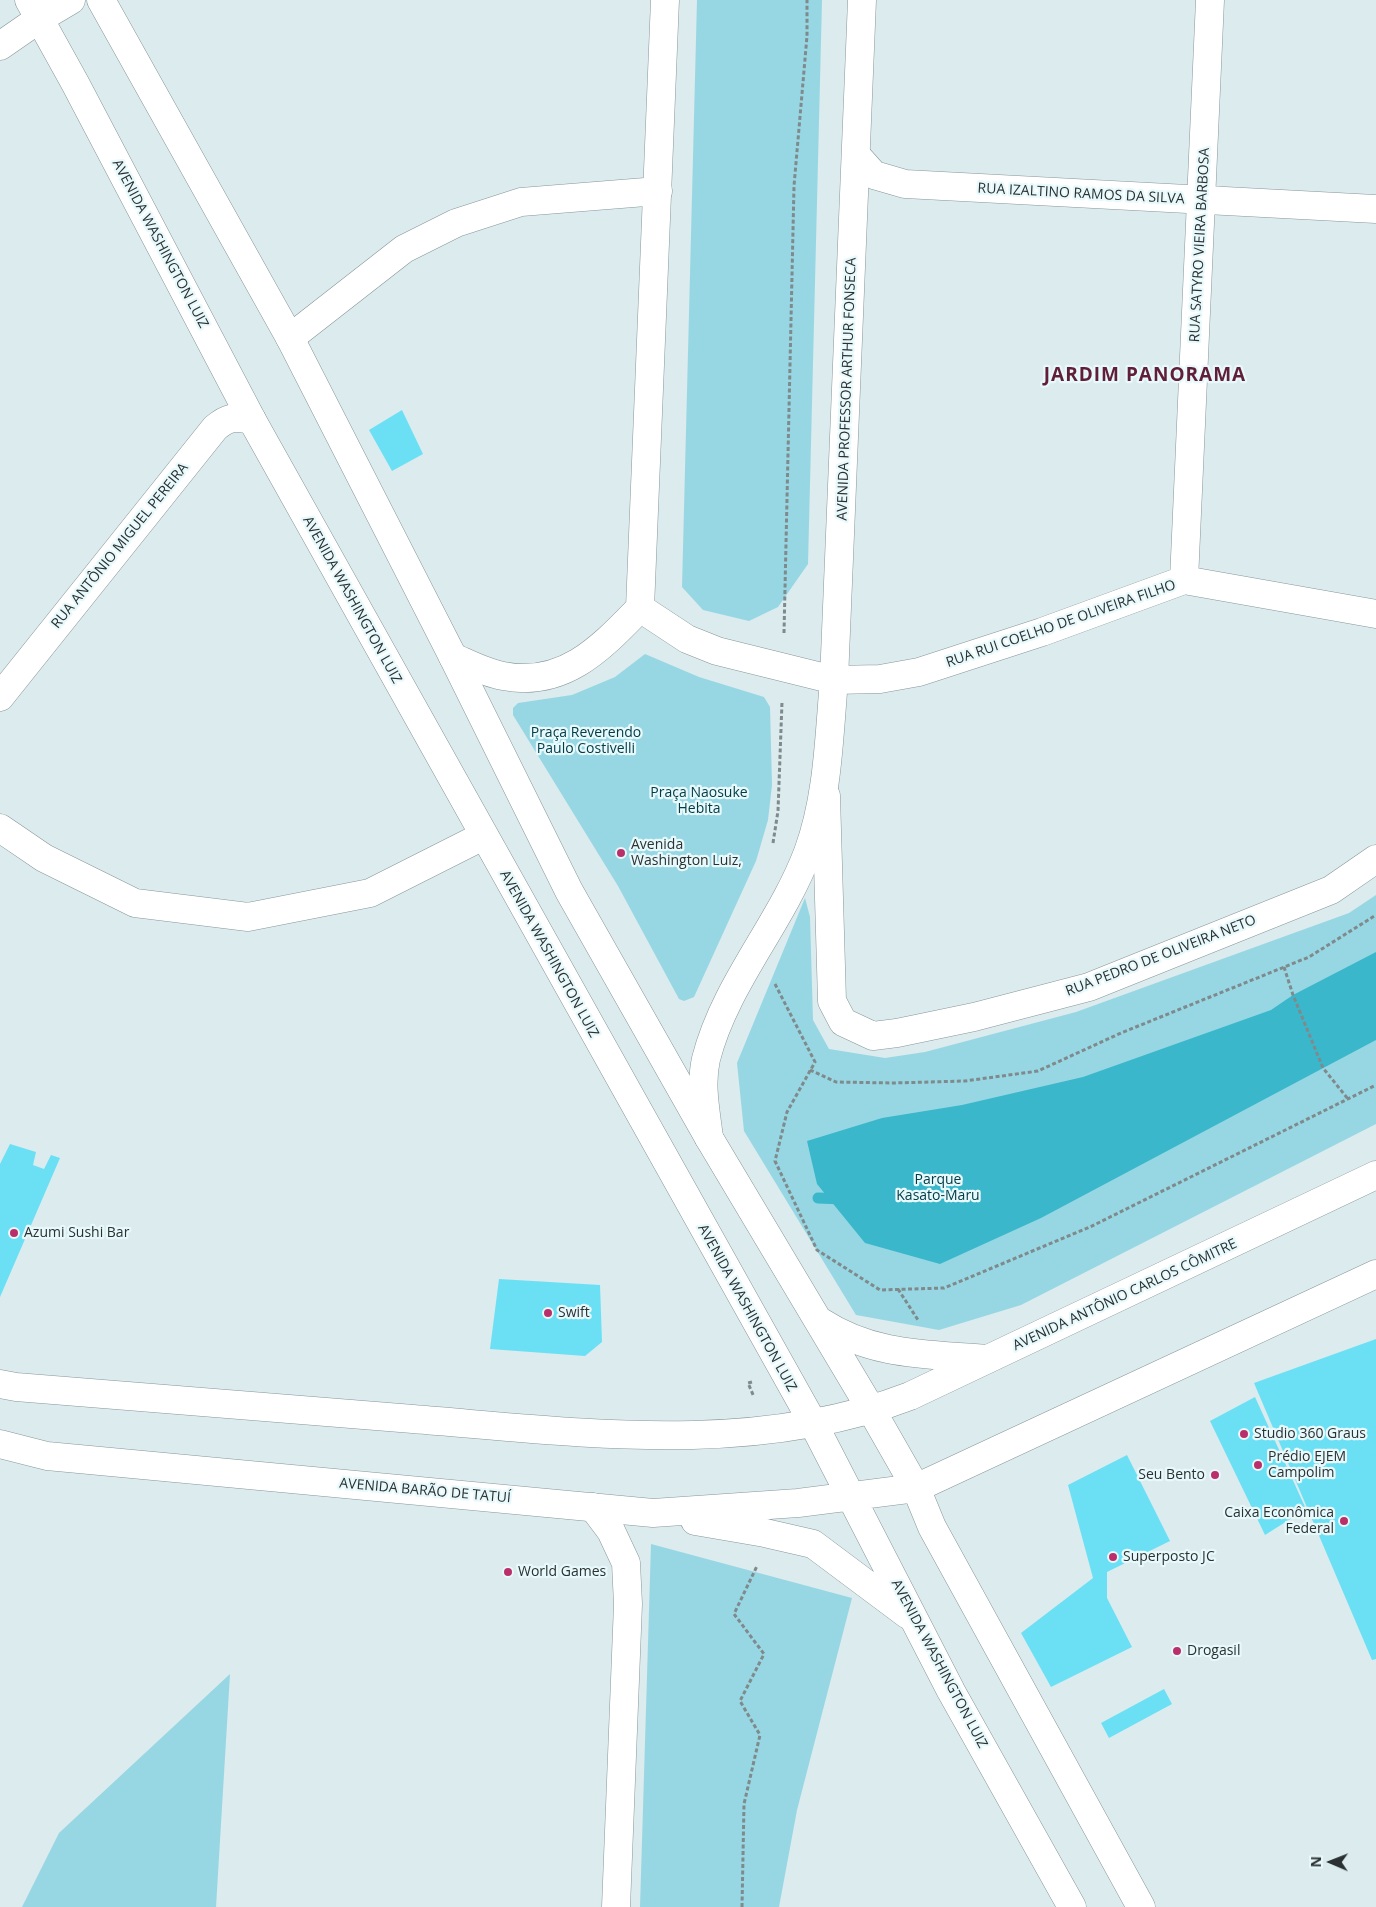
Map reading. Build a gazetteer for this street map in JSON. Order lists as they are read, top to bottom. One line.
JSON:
{"streets":{"main road":["RUA IZALTINO RAMOS DA SILVA","AVENIDA WASHINGTON LUIZ","RUA SATYRO VIEIRA BARBOSA","AVENIDA PROFESSOR ARTHUR FONSECA","RUA ANTÔNIO MIGUEL PEREIRA","RUA RUI COELHO DE OLIVEIRA FILHO","RUA PEDRO DE OLIVEIRA NETO","AVENIDA ANTÔNIO CARLOS CÔMITRE","AVENIDA BARÃO DE TATUÍ"]},"crossings":[["RUA IZALTINO RAMOS DA SILVA","RUA SATYRO VIEIRA BARBOSA"],["RUA IZALTINO RAMOS DA SILVA","AVENIDA PROFESSOR ARTHUR FONSECA"],["AVENIDA WASHINGTON LUIZ","RUA ANTÔNIO MIGUEL PEREIRA"],["AVENIDA WASHINGTON LUIZ","AVENIDA ANTÔNIO CARLOS CÔMITRE"],["AVENIDA WASHINGTON LUIZ","AVENIDA BARÃO DE TATUÍ"],["RUA SATYRO VIEIRA BARBOSA","RUA RUI COELHO DE OLIVEIRA FILHO"],["AVENIDA PROFESSOR ARTHUR FONSECA","RUA RUI COELHO DE OLIVEIRA FILHO"],["AVENIDA PROFESSOR ARTHUR FONSECA","RUA PEDRO DE OLIVEIRA NETO"]],"districts":["JARDIM PANORAMA"],"parks":["Praça Reverendo Paulo Costivelli","Praça Naosuke Hebita","Parque Kasato-Maru"],"places":["Avenida Washington Luiz,","Azumi Sushi Bar","Swift","Studio 360 Graus","Prédio EJEM Campolim","Seu Bento","Caixa Econômica Federal","Superposto JC","World Games","Drogasil"],"north":"left"}
